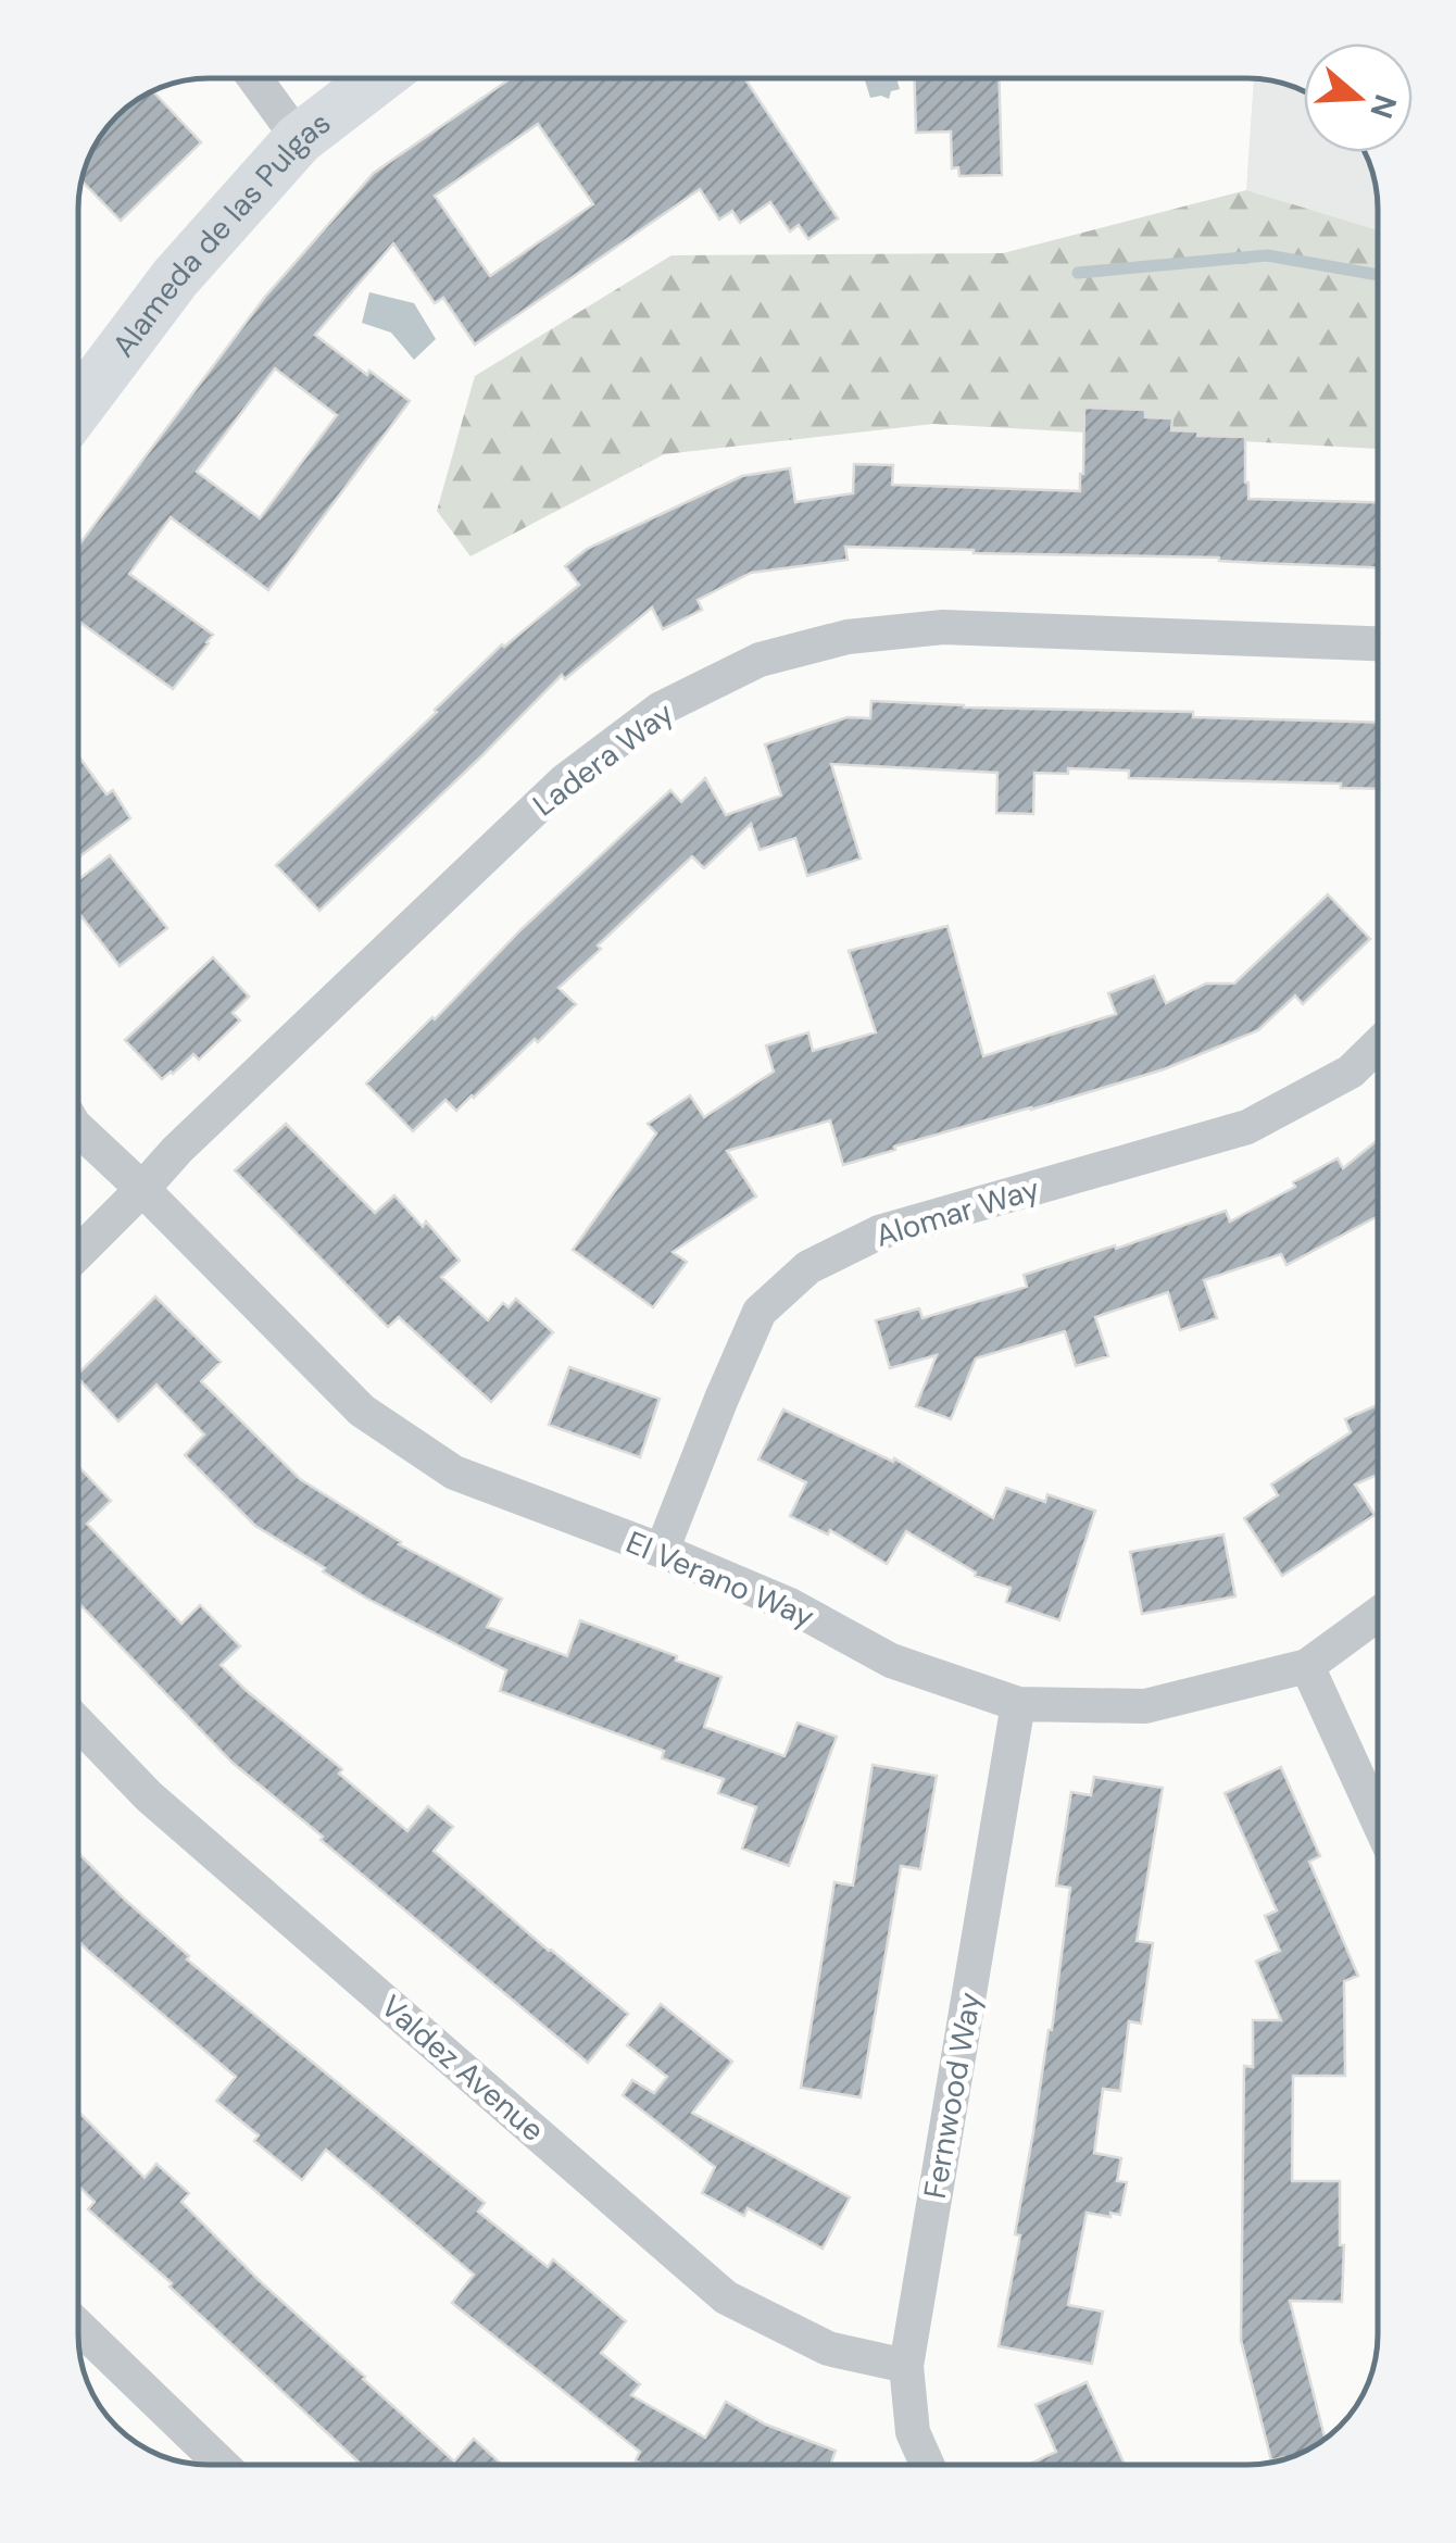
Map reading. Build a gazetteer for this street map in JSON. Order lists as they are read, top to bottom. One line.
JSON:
{"streets":{"main road":["Alameda de las Pulgas"],"street":["Ladera Way","Alomar Way","El Verano Way","Valdez Avenue","Fernwood Way"]},"crossings":[["Ladera Way","El Verano Way"],["Alomar Way","El Verano Way"],["El Verano Way","Fernwood Way"],["Valdez Avenue","Fernwood Way"]],"north":"right"}
